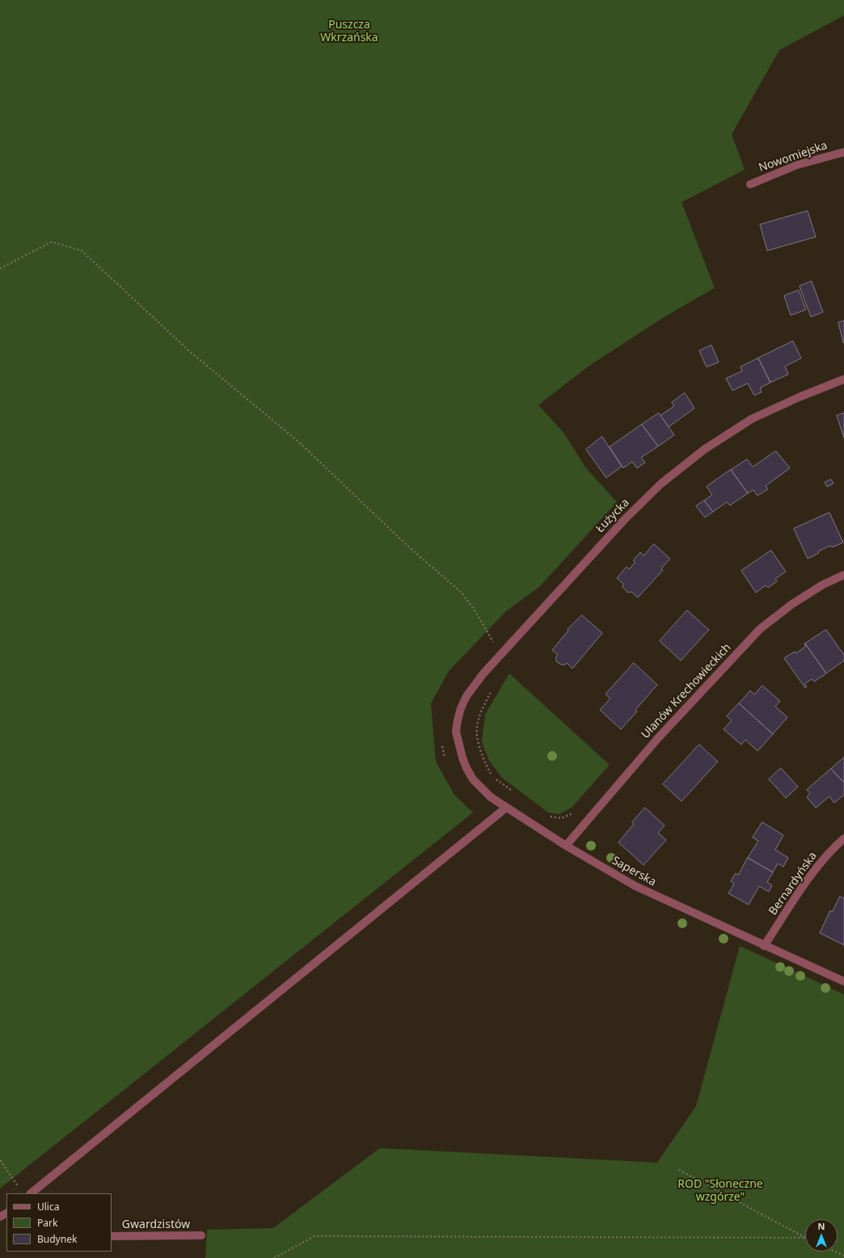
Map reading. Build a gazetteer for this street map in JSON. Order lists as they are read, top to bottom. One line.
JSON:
{"streets":{"street":["Nowomiejska","Łużycka","Ułanów Krechowieckich","Saperska","Bernardyńska","Gwardzistów"]},"crossings":[["Łużycka","Saperska"],["Ułanów Krechowieckich","Saperska"],["Saperska","Bernardyńska"]],"parks":["Puszcza Wkrzańska","ROD \"Słoneczne wzgórze\""],"legend":["Ulica","Park","Budynek"],"north":"top"}
